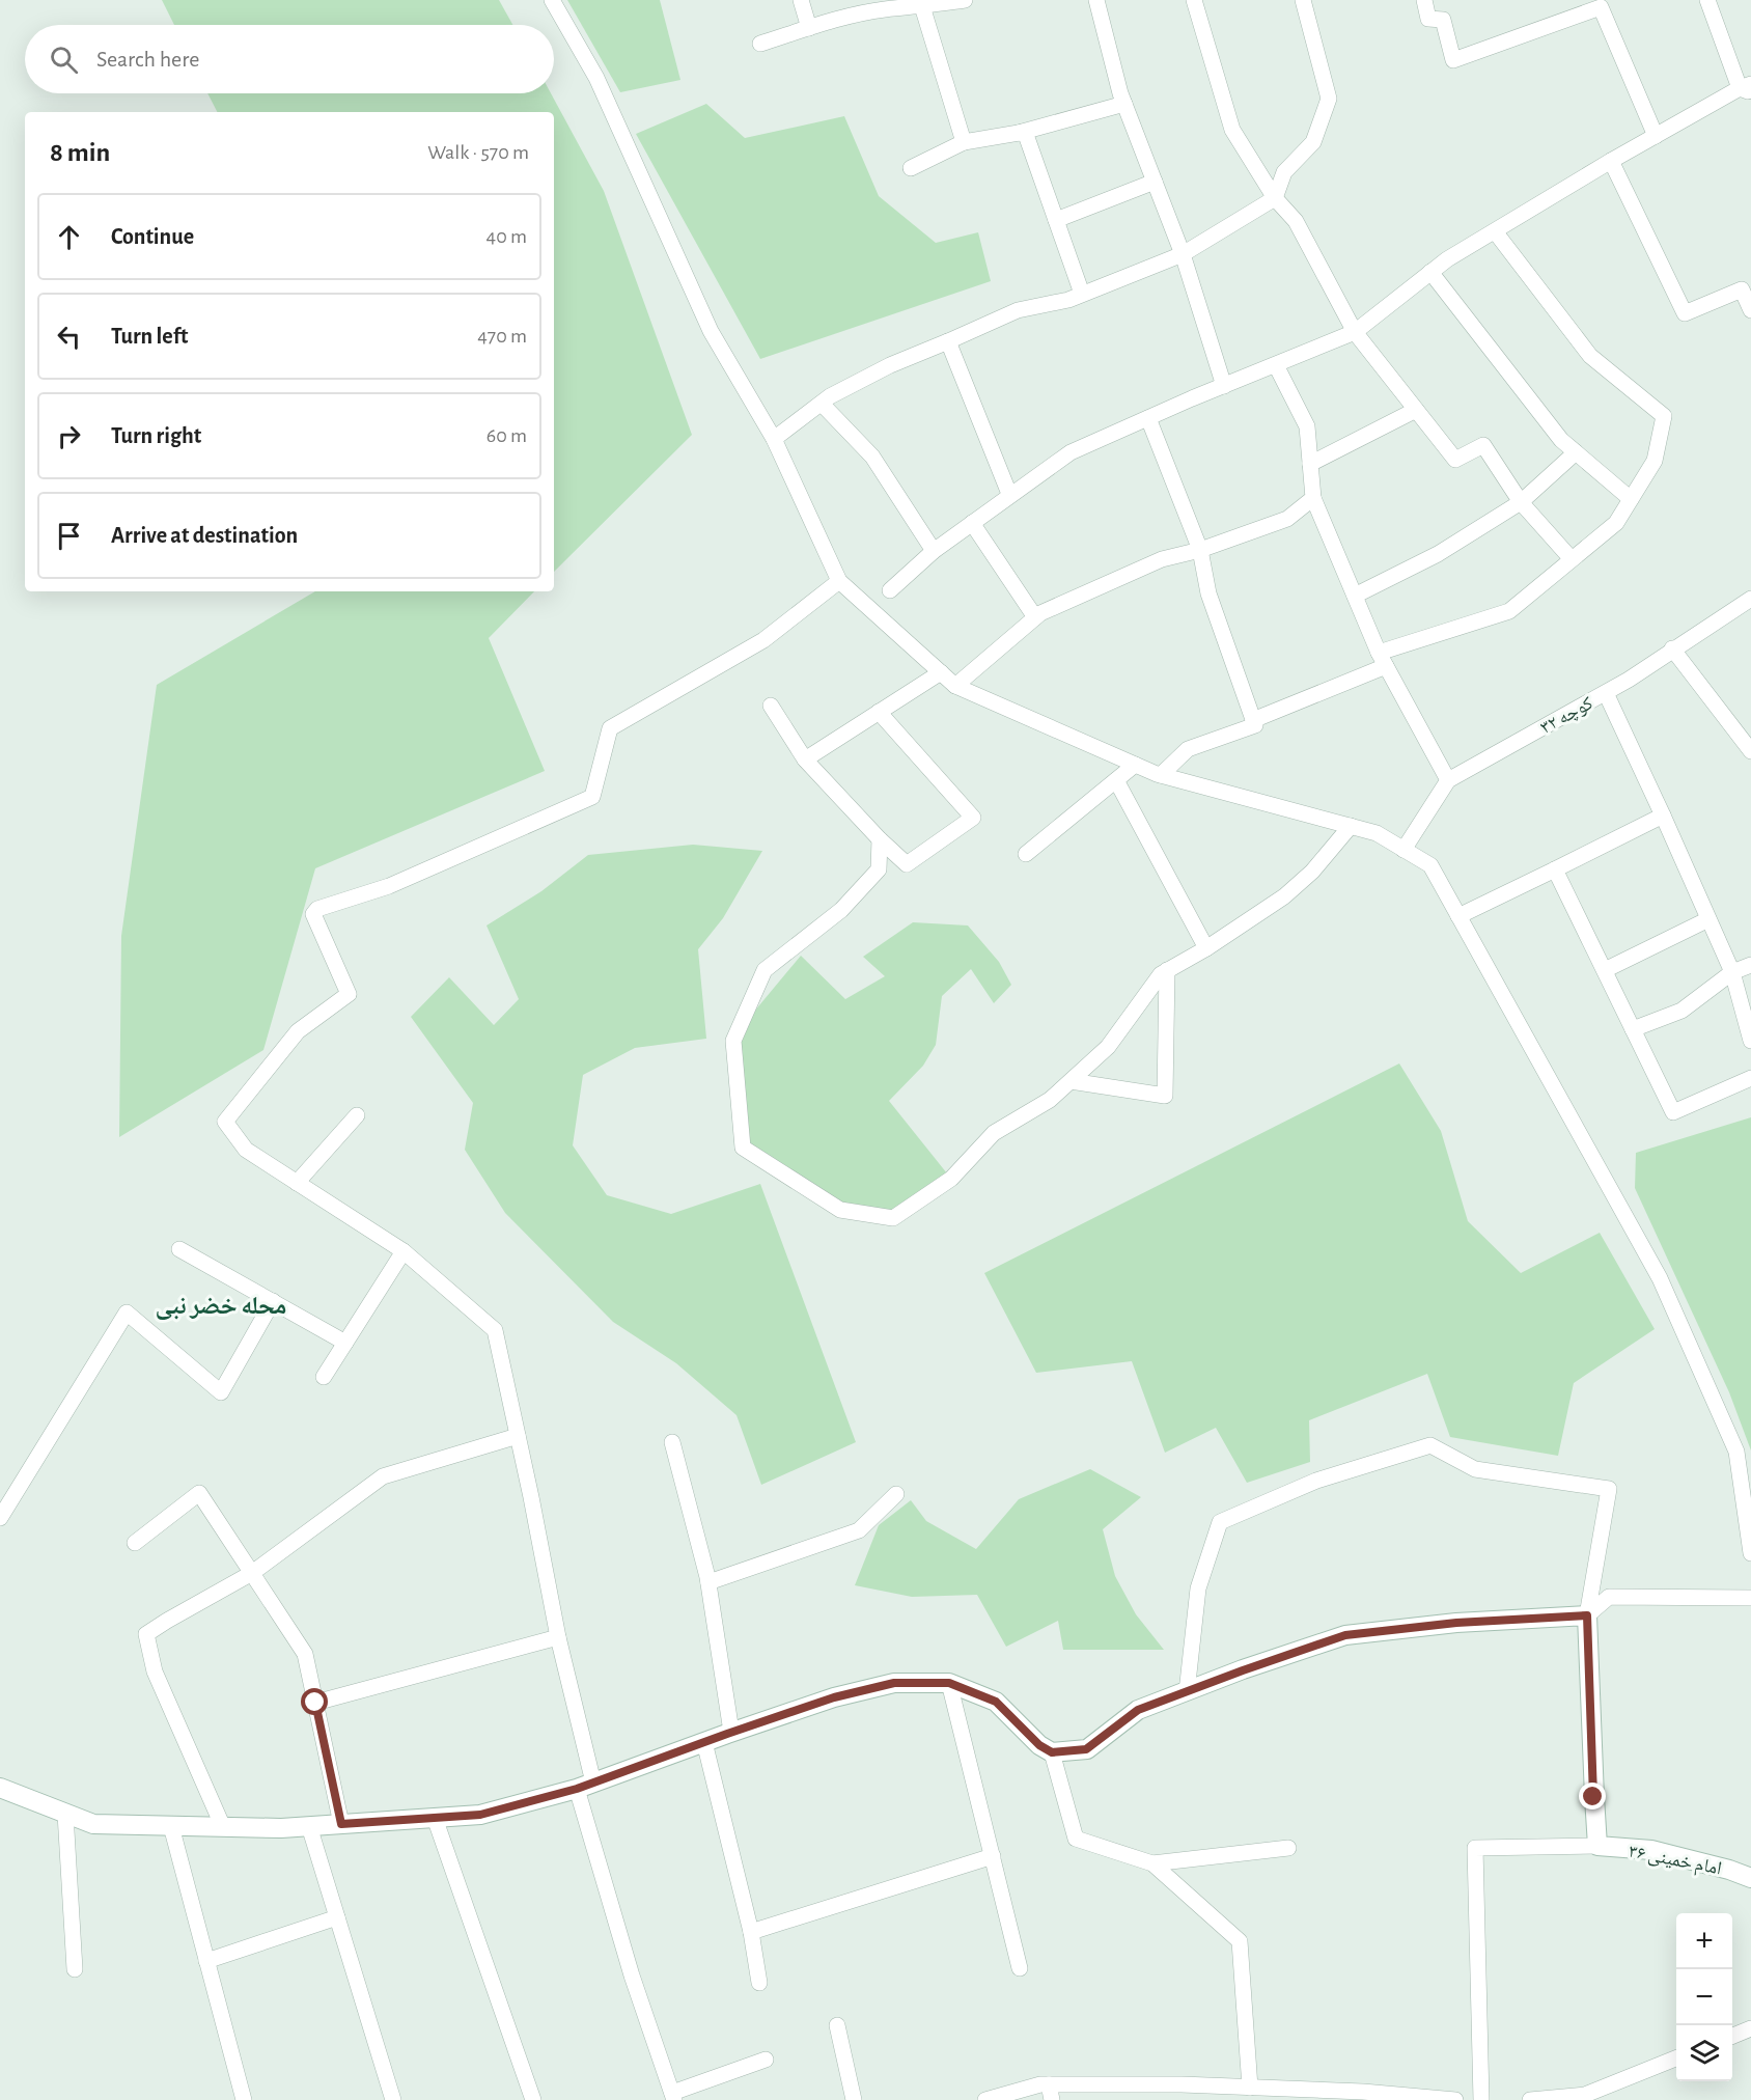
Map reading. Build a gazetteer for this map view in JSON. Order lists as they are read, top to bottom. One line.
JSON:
{"streets":{"street":["کوچه ۳۲","۳۶ امام خمینی"]},"districts":["محله خضر نبی"],"page":{"search":"Search here","heading":["8 min","Walk · 570 m"],"list":[["Continue","40 m"],["Turn left","470 m"],["Turn right","60 m"],"Arrive at destination"],"map_buttons":["+","−"]}}
